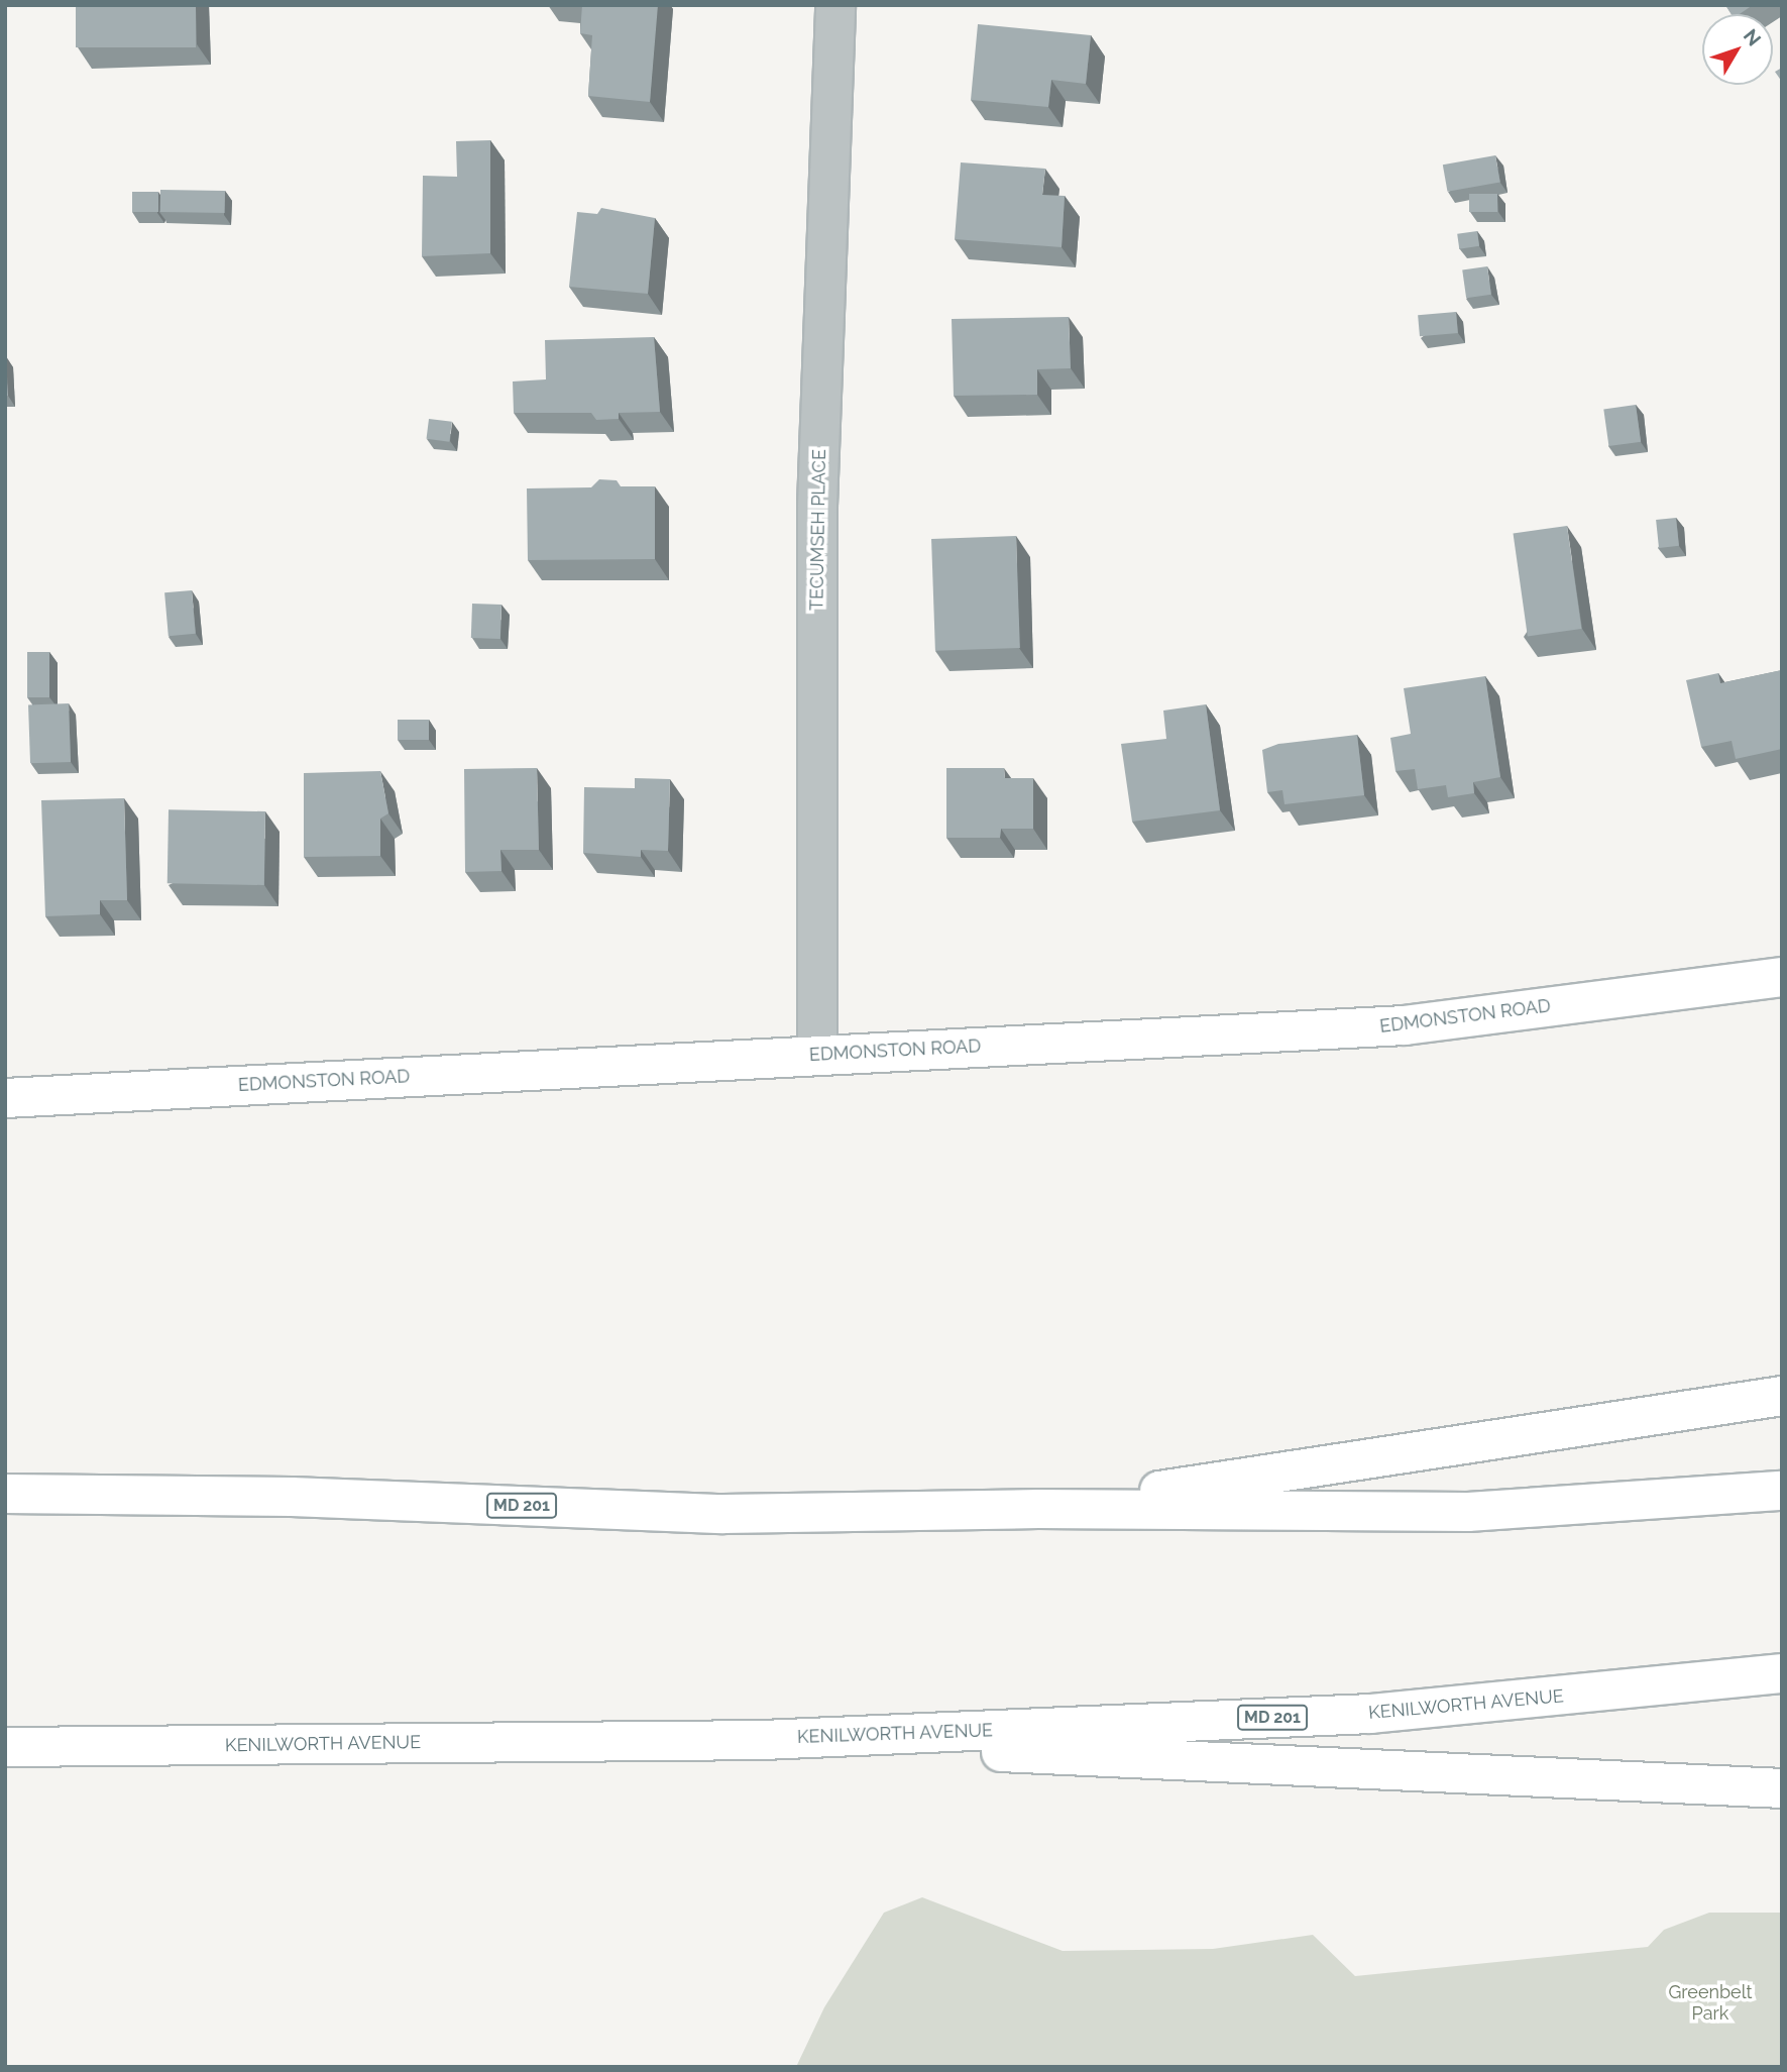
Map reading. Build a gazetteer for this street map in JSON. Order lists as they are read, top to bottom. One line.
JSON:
{"streets":{"main road":["EDMONSTON ROAD","MD 201","KENILWORTH AVENUE"],"street":["TECUMSEH PLACE"]},"crossings":[["TECUMSEH PLACE","EDMONSTON ROAD"]],"parks":["Greenbelt Park"],"north":"top right"}
